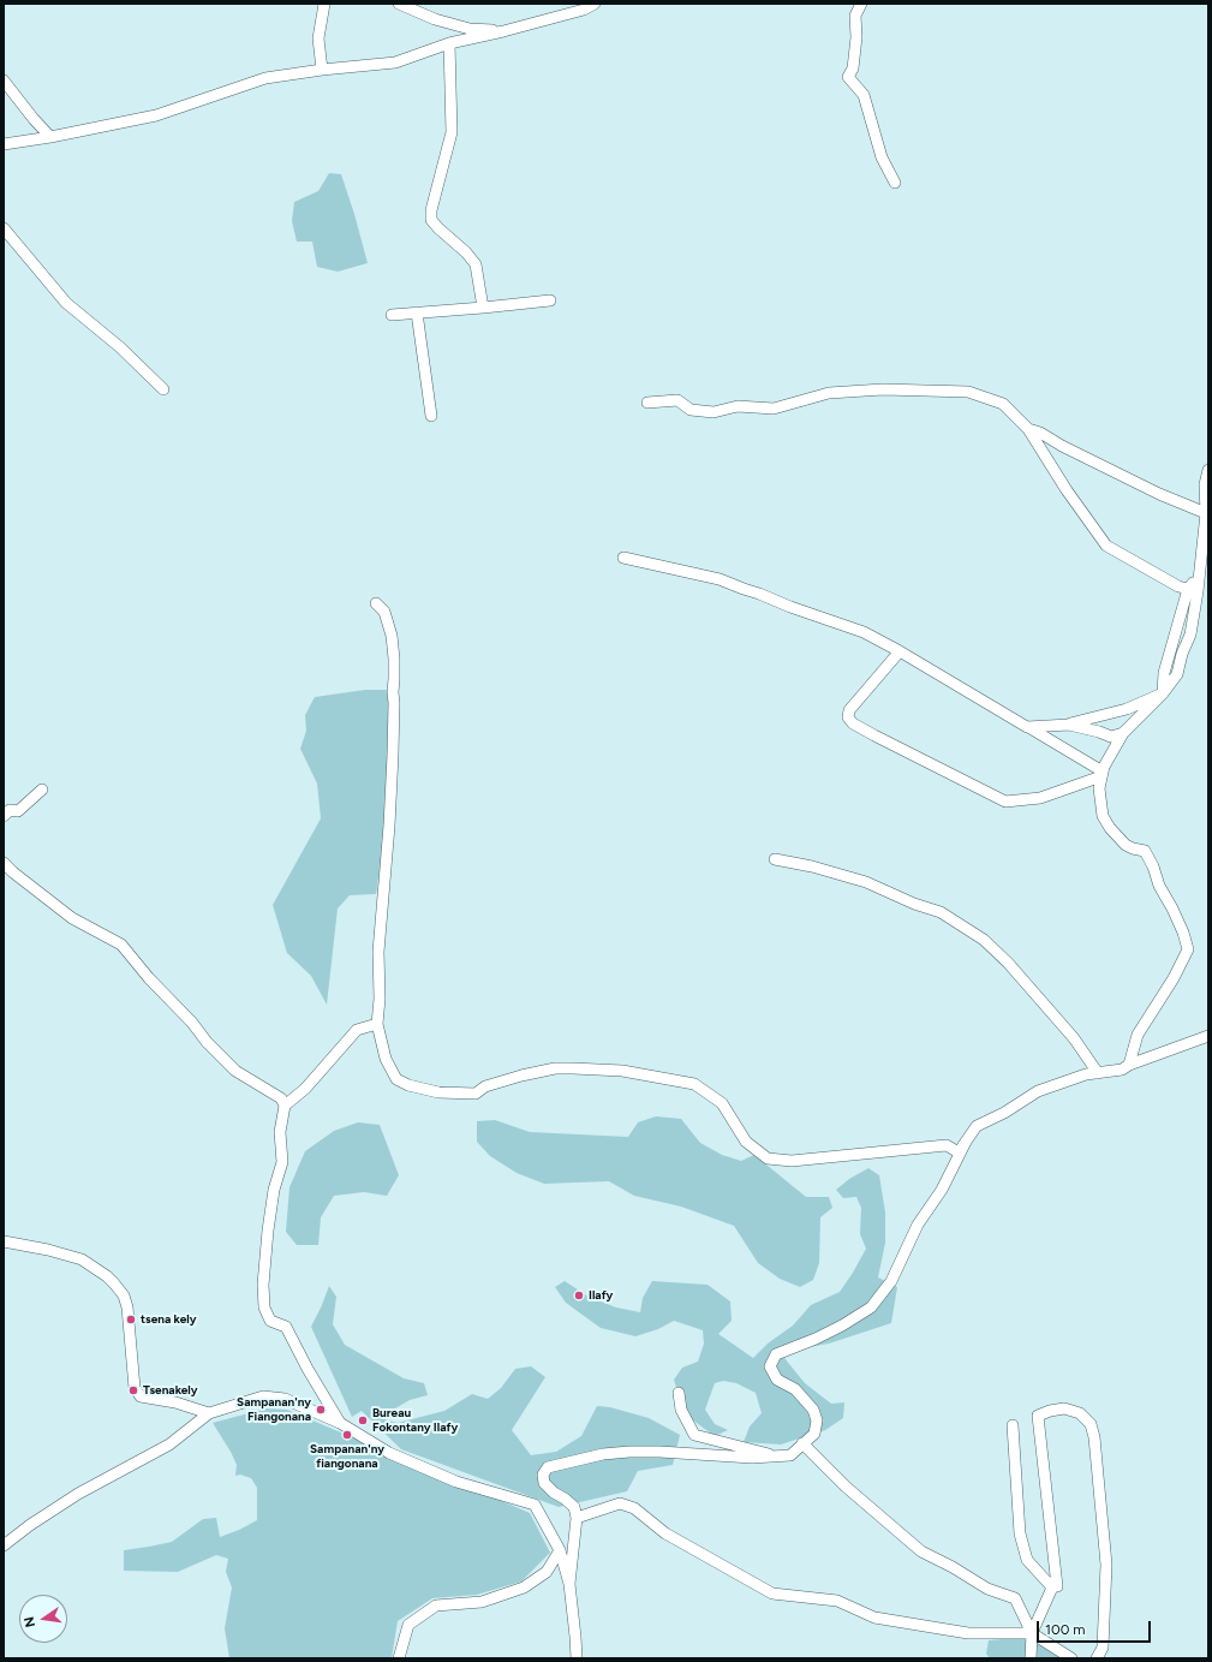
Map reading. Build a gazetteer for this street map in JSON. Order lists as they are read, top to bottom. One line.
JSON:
{"places":["Ilafy","tsena kely","Tsenakely","Sampanan'ny Fiangonana","Bureau Fokontany Ilafy","Sampanan'ny fiangonana"],"scale_bar":"100 m","north":"left"}
